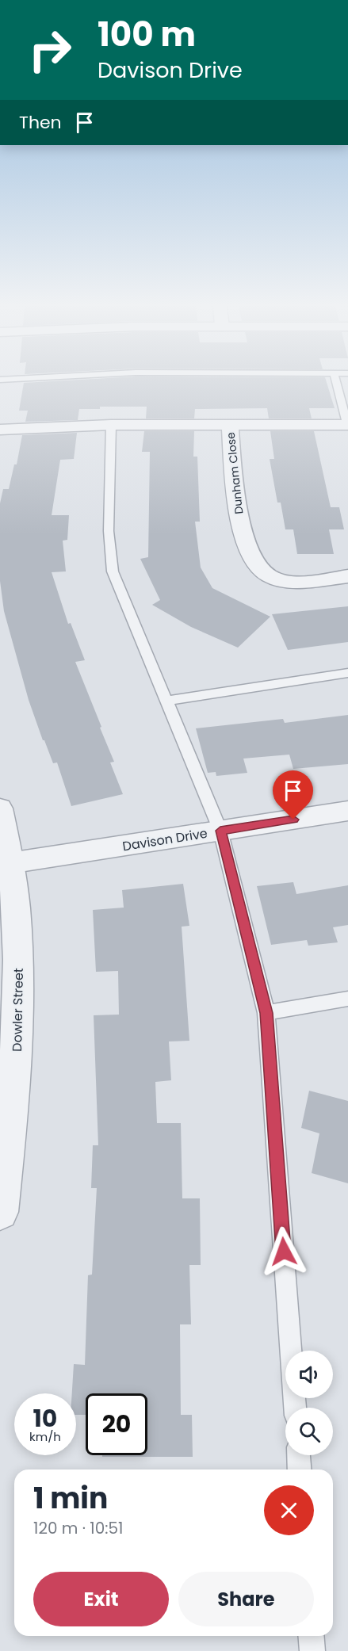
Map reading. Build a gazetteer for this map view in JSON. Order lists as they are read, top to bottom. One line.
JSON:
{"streets":{"street":["Dunham Close","Davison Drive","Dowler Street"]},"crossings":[["Davison Drive","Dowler Street"]],"page":{"turn":["100 m","Davison Drive"],"then":"Then","speed":"10 km/h","limit":"20","heading":["1 min","120 m · 10:51"],"buttons":["Exit","Share"]}}
